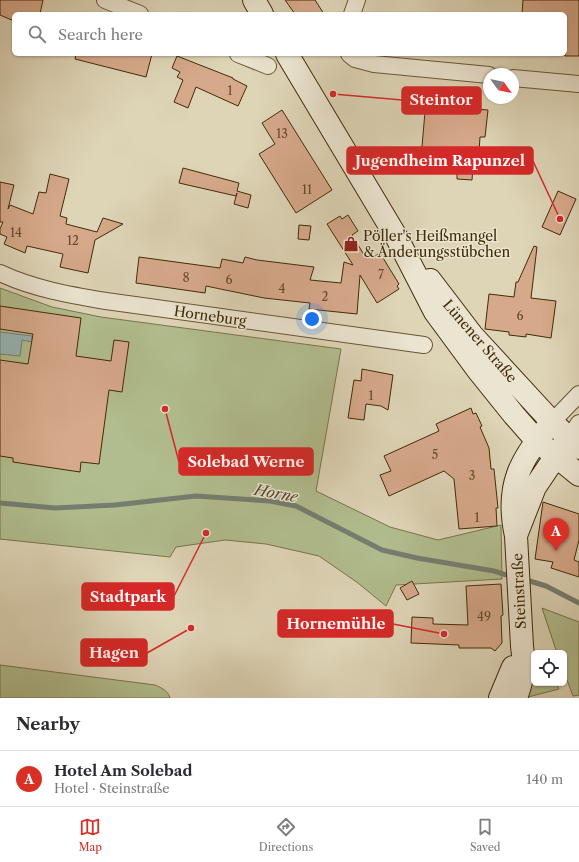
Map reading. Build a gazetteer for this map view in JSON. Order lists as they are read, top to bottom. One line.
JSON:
{"streets":{"main road":["Lünener Straße","Steinstraße"],"street":["Horneburg"]},"crossings":[["Lünener Straße","Steinstraße"]],"water":["Horne"],"places":{"other":["Steintor","Jugendheim Rapunzel","Solebad Werne","Stadtpark","Hagen","Hornemühle"],"shop":["Pöller's Heißmangel & Änderungsstübchen"]},"house_numbers":["1","13","11","14","12","7","8","6","4","2","6","1","5","3","1","49"],"north":"bottom right","page":{"search":"Search here","pins":"A","heading":"Nearby","list":[{"mark":"A","name":"Hotel Am Solebad","note":"Hotel · Steinstraße","value":"140 m"}],"nav":["Map","Directions","Saved"]}}
